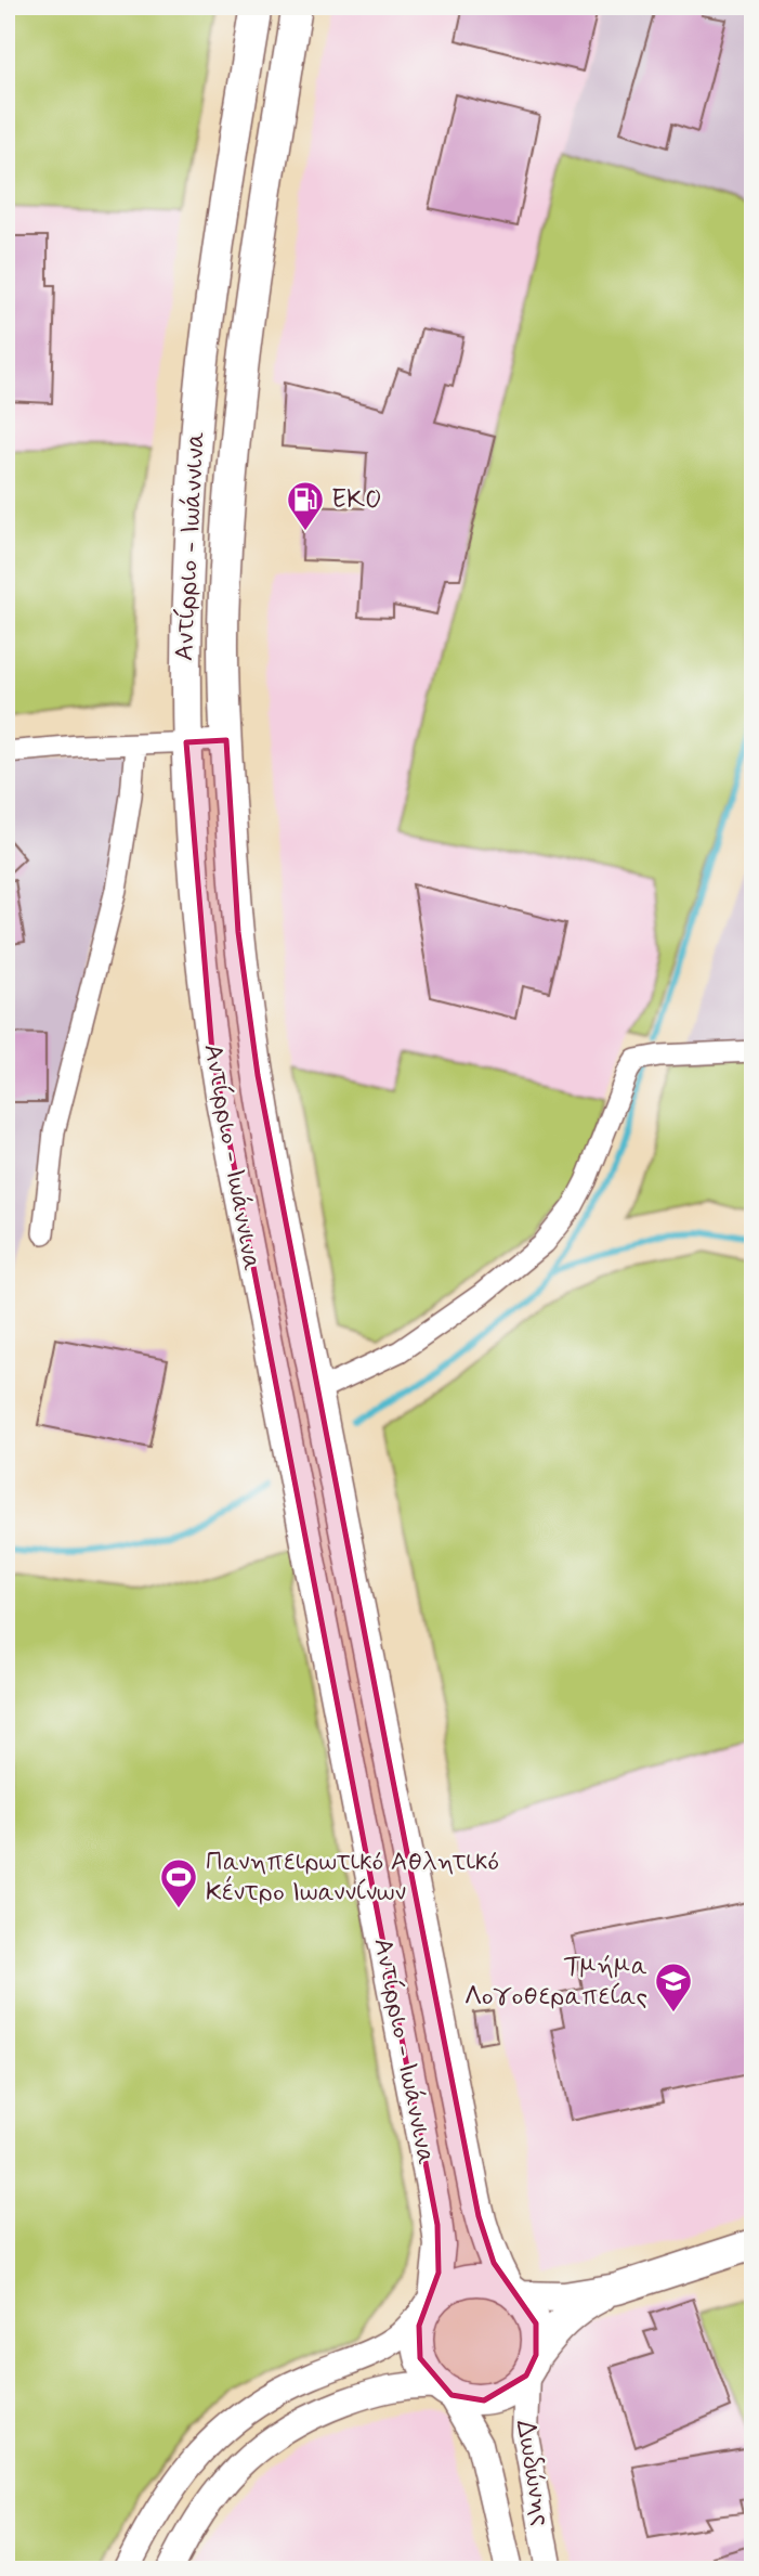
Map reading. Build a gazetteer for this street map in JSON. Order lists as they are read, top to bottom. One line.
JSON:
{"streets":{"highway":["Αντίρριο - Ιωάννινα"],"main road":["Δωδώνης"]},"crossings":[["Αντίρριο - Ιωάννινα","Δωδώνης"]],"places":{"fuel station":["EKO"],"sports":["Πανηπειρωτικό Αθλητικό Κέντρο Ιωαννίνων"],"school or university":["Τμήμα Λογοθεραπείας"]}}
